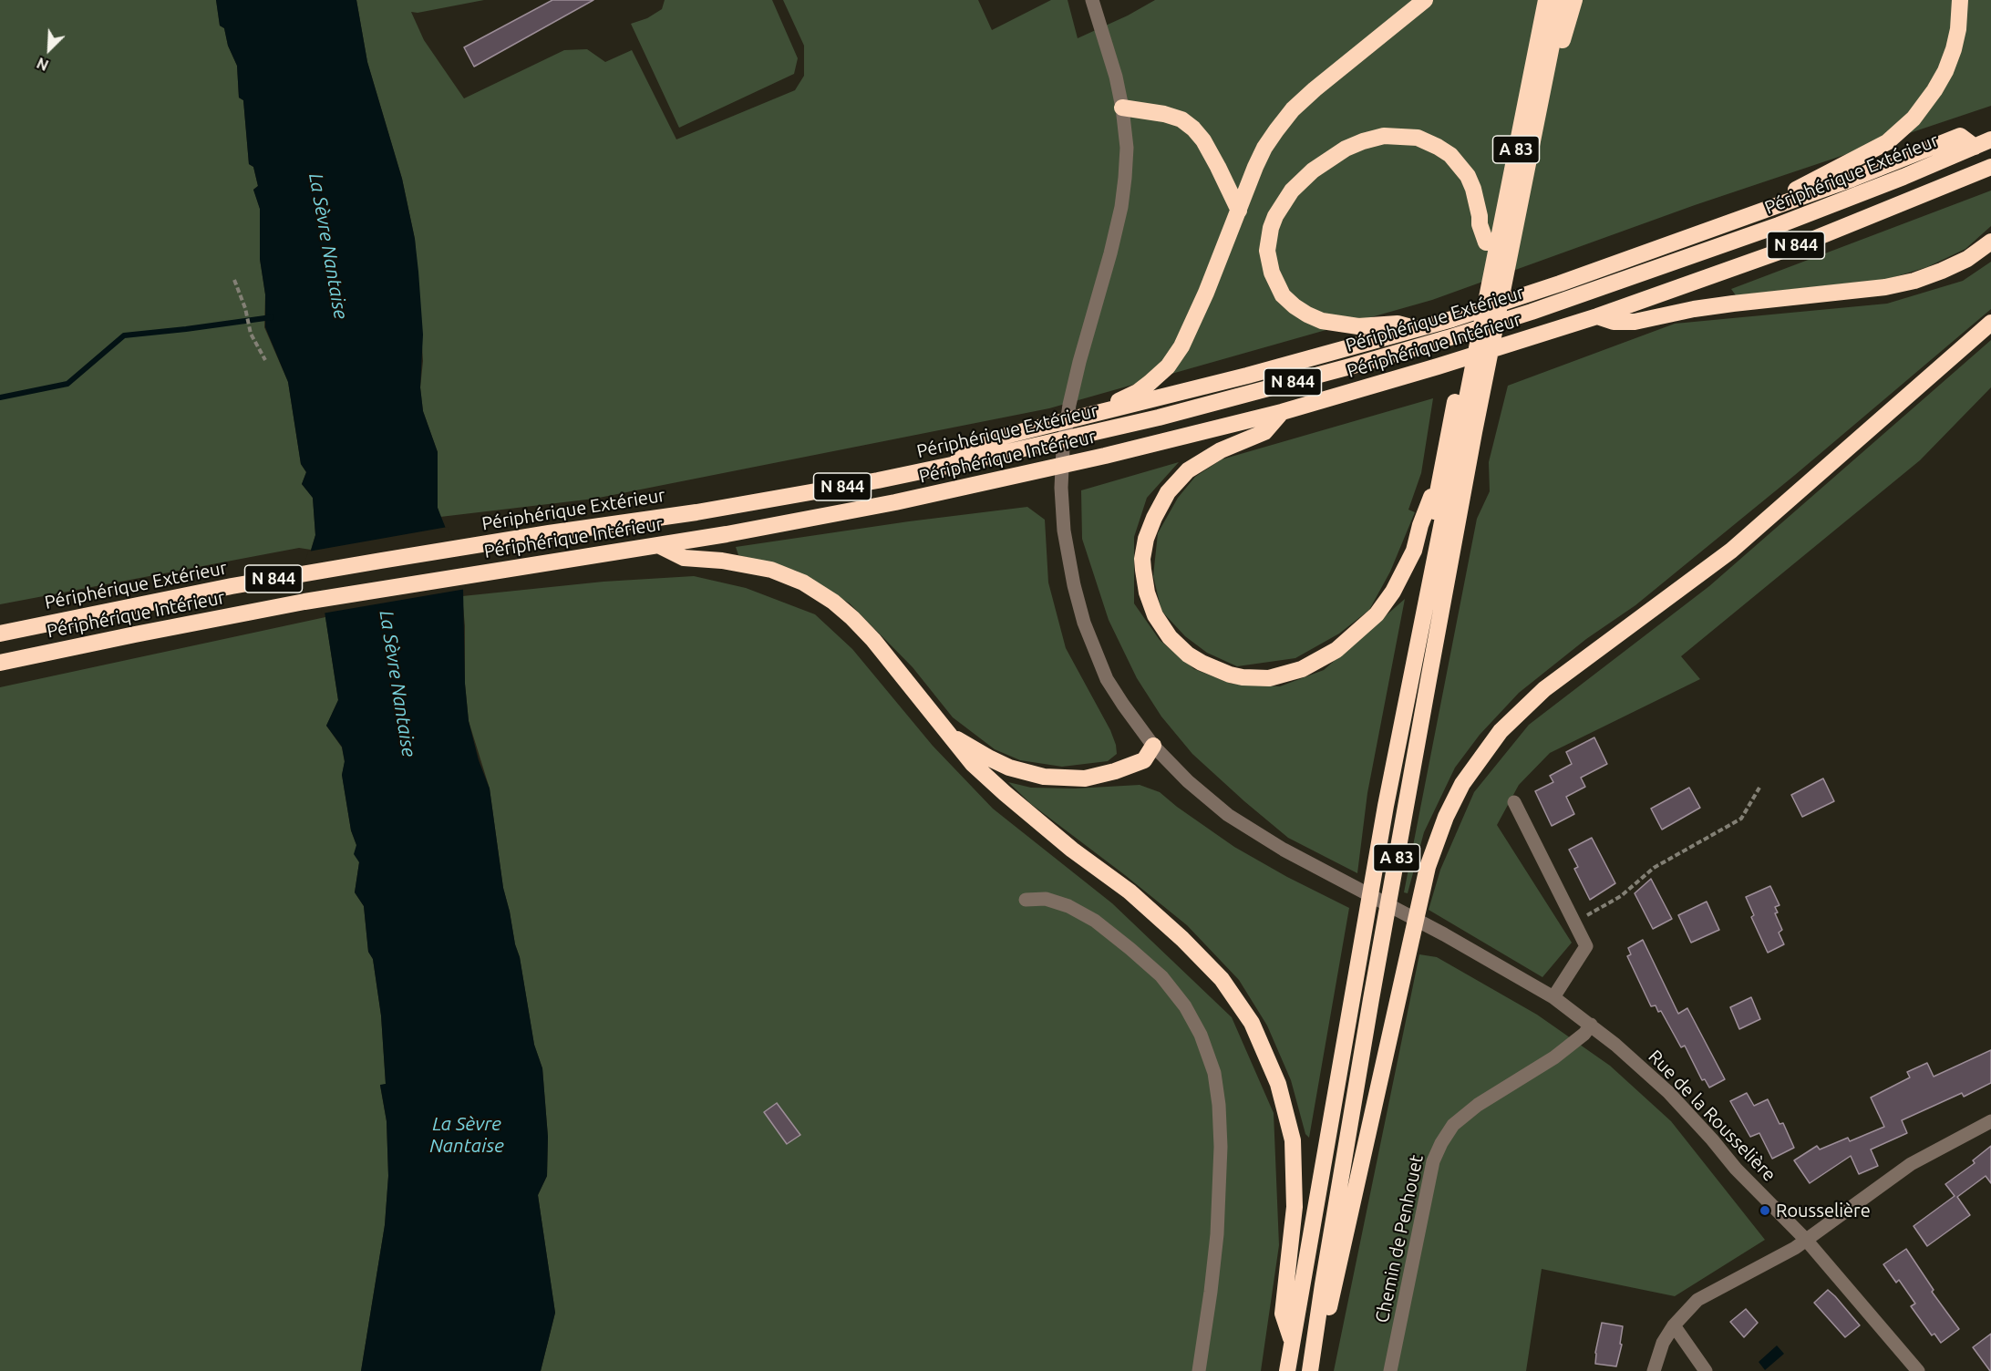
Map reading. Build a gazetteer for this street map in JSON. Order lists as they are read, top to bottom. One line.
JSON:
{"streets":{"highway":["A 83","Périphérique Extérieur","N 844","Périphérique Intérieur"],"street":["Rue de la Rousselière","Chemin de Penhouet"]},"crossings":[["Rue de la Rousselière","Chemin de Penhouet"]],"water":["La Sèvre Nantaise"],"places":["Rousselière"],"north":"bottom left"}
